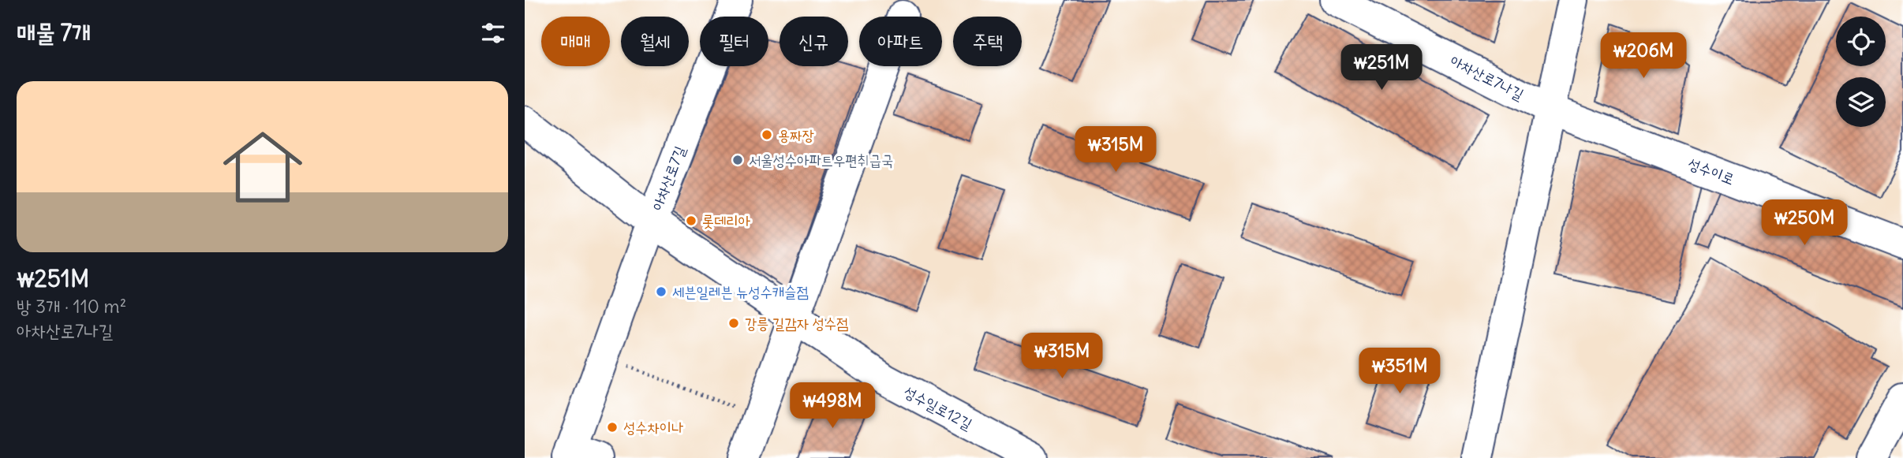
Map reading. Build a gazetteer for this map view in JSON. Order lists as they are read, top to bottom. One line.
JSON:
{"streets":{"street":["아차산로7나길","성수이로","아차산로7길","성수일로12길"]},"crossings":[["아차산로7나길","성수이로"],["아차산로7길","성수일로12길"]],"places":["용짜장","서울성수아파트우편취급국","롯데리아","세븐일레븐 뉴성수캐슬점","강릉 길감자 성수점","성수차이나"],"page":{"heading":"매물 7개","chip":["매매","월세","필터","신규","아파트","주택"],"price":["₩206M","₩251M","₩315M","₩250M","₩315M","₩351M","₩498M"],"list":[{"name":"₩251M","note":"방 3개 · 110 m² · 아차산로7나길"}]}}
